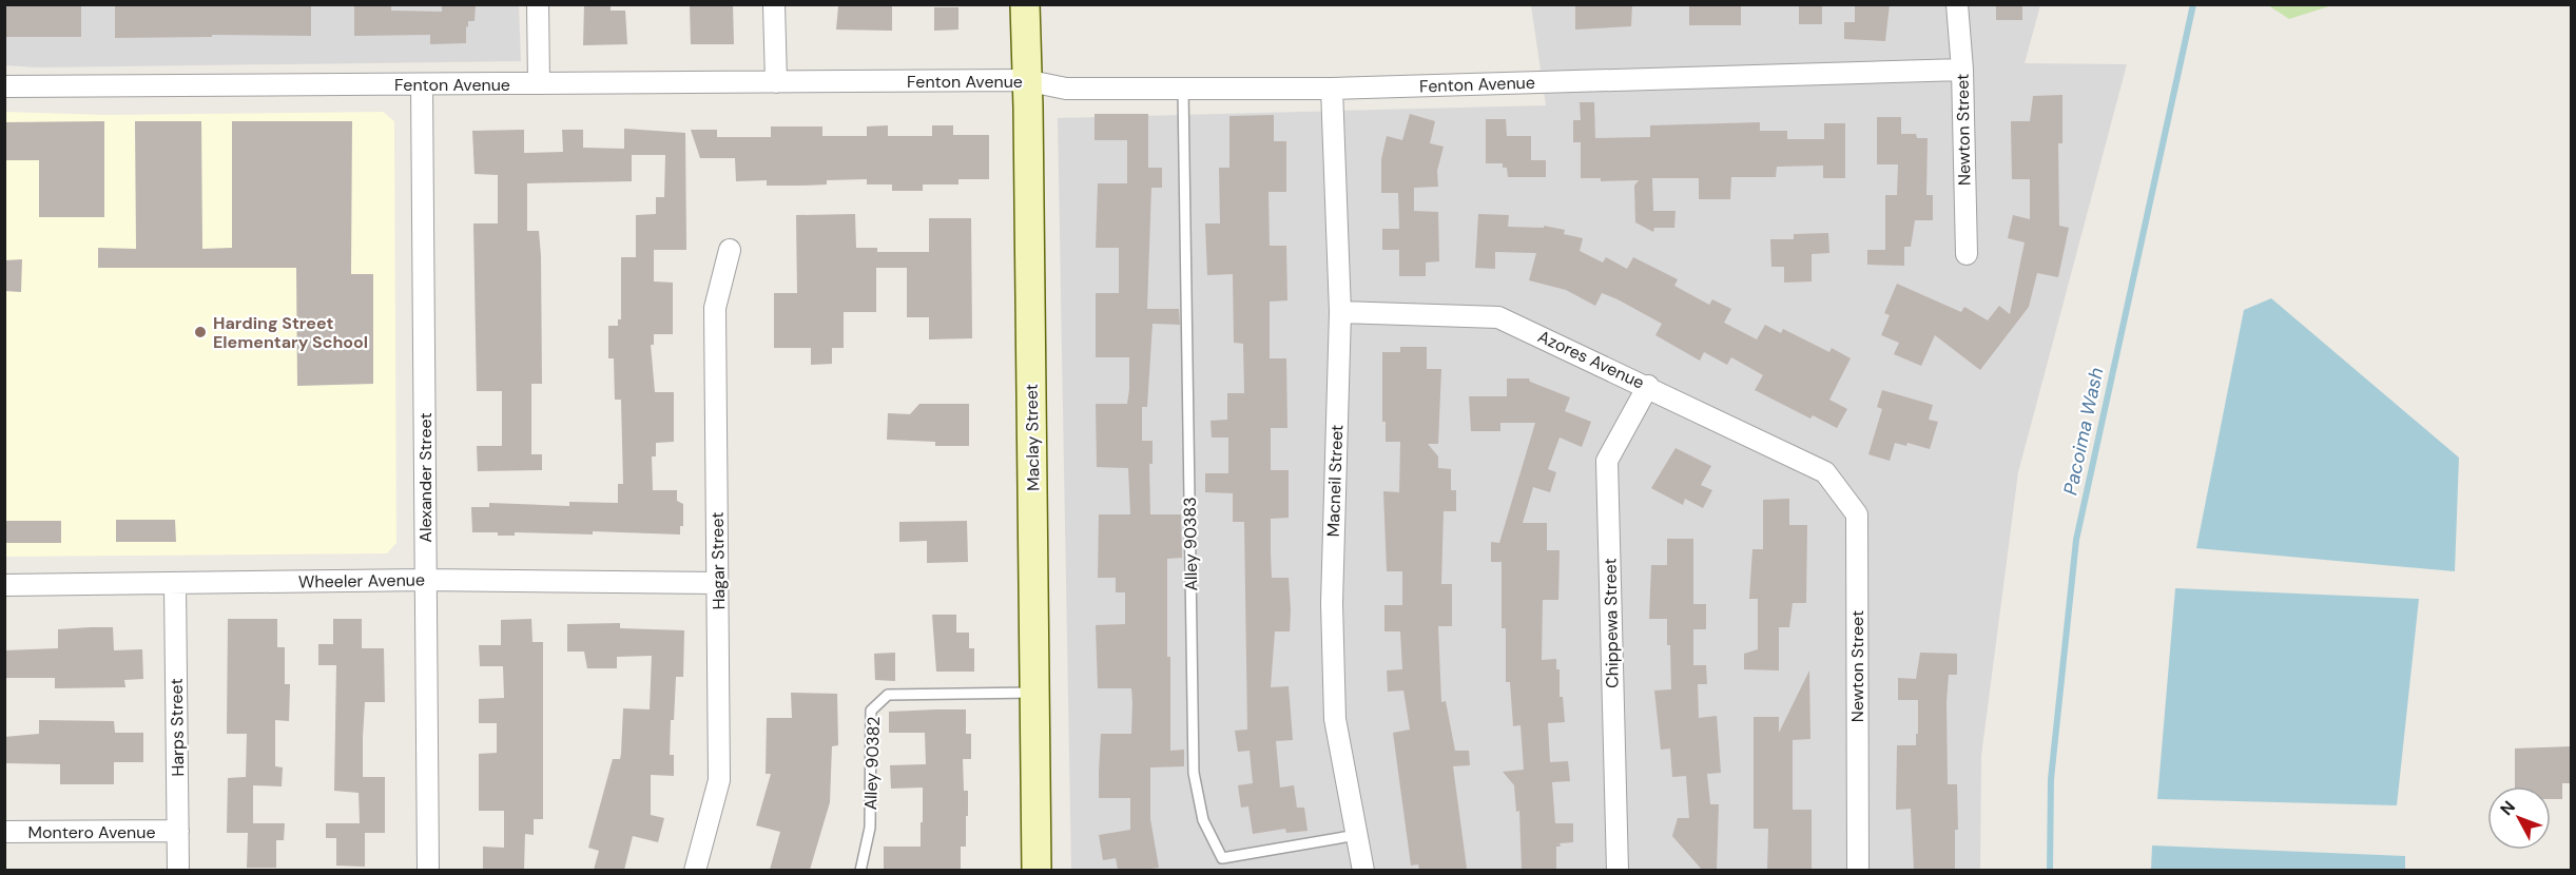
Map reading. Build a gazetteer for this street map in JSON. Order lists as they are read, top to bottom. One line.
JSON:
{"streets":{"street":["Fenton Avenue","Newton Street","Azores Avenue","Maclay Street","Alexander Street","Macneil Street","Hagar Street","Wheeler Avenue","Chippewa Street","Harps Street","Montero Avenue"],"lane":["Alley 90383","Alley 90382"]},"crossings":[["Fenton Avenue","Newton Street"],["Fenton Avenue","Maclay Street"],["Fenton Avenue","Alexander Street"],["Fenton Avenue","Macneil Street"],["Fenton Avenue","Alley 90383"],["Newton Street","Azores Avenue"],["Azores Avenue","Macneil Street"],["Azores Avenue","Chippewa Street"],["Maclay Street","Alley 90382"],["Alexander Street","Wheeler Avenue"],["Macneil Street","Alley 90383"],["Hagar Street","Wheeler Avenue"],["Wheeler Avenue","Harps Street"],["Harps Street","Montero Avenue"]],"water":["Pacoima Wash"],"places":["Harding Street Elementary School"],"north":"top left"}
